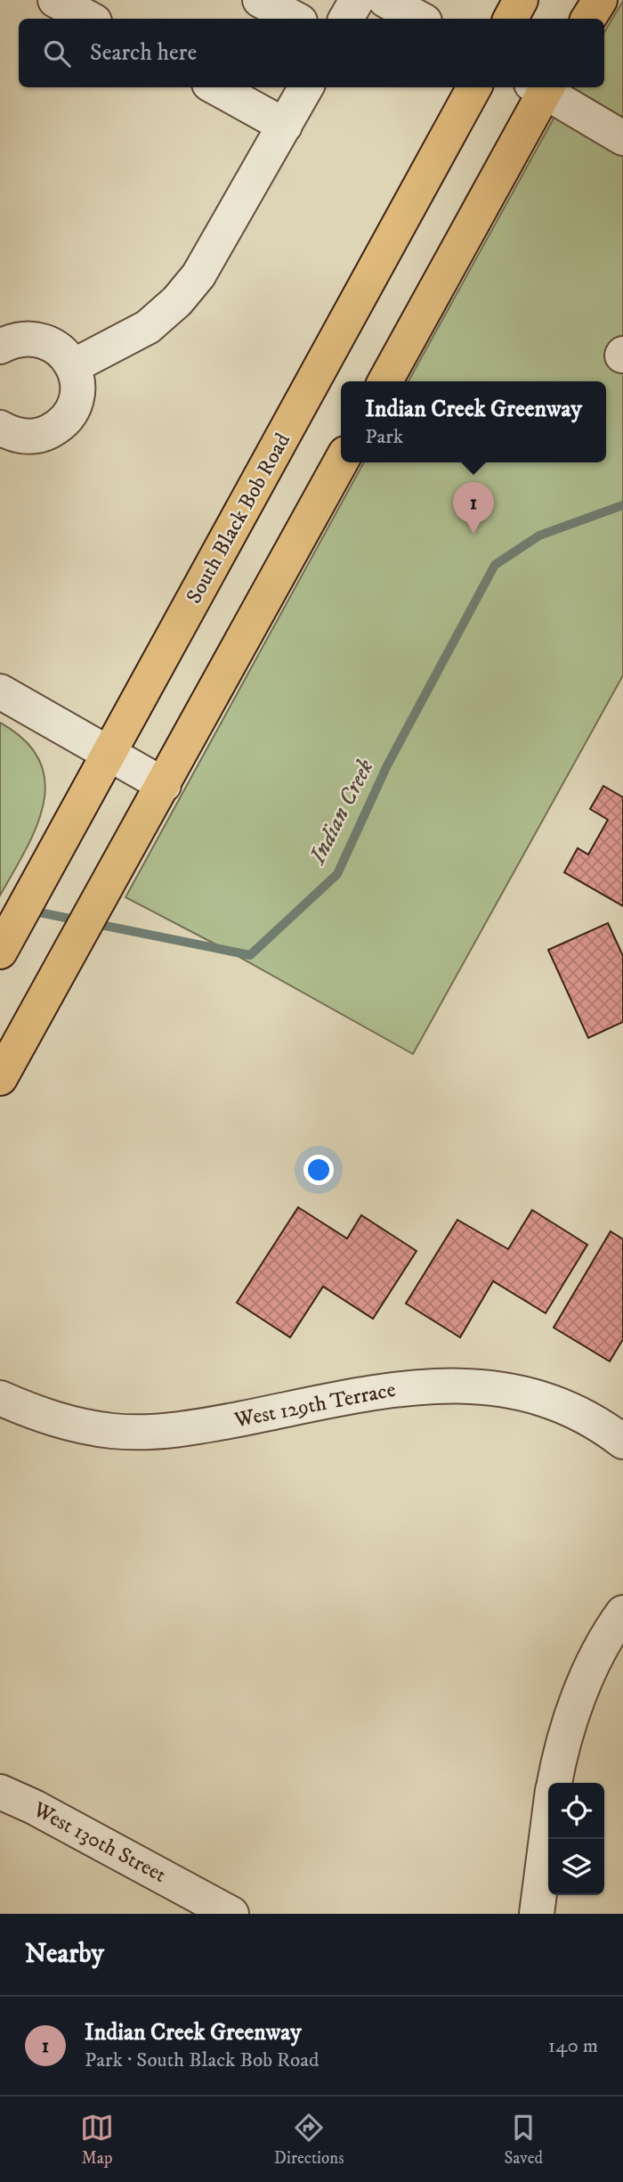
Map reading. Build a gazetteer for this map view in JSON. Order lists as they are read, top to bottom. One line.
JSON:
{"streets":{"main road":["South Black Bob Road"],"street":["West 129th Terrace","West 130th Street"]},"water":["Indian Creek"],"page":{"search":"Search here","popup":["Indian Creek Greenway","Park"],"pins":"1","heading":"Nearby","list":[{"mark":"1","name":"Indian Creek Greenway","note":"Park · South Black Bob Road","value":"140 m"}],"nav":["Map","Directions","Saved"]}}
